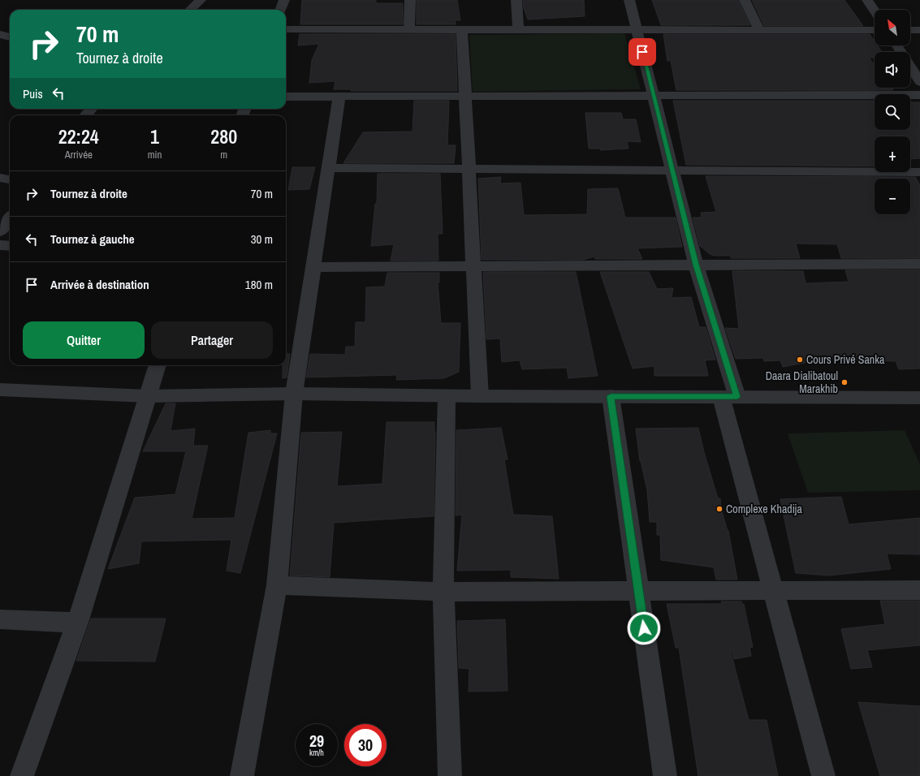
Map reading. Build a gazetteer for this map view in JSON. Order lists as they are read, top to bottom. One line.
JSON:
{"places":["Cours Privé Sanka","Daara Dialibatoul Marakhib","Complexe Khadija"],"north":"top left","page":{"map_buttons":["+","−"],"turn":["70 m","Tournez à droite"],"then":"Puis","eta":["22:24","Arrivée","1","min","280","m"],"list":[{"name":"Tournez à droite","value":"70 m"},{"name":"Tournez à gauche","value":"30 m"},{"name":"Arrivée à destination","value":"180 m"}],"buttons":["Quitter","Partager"],"speed":"29 km/h","limit":"30"}}
